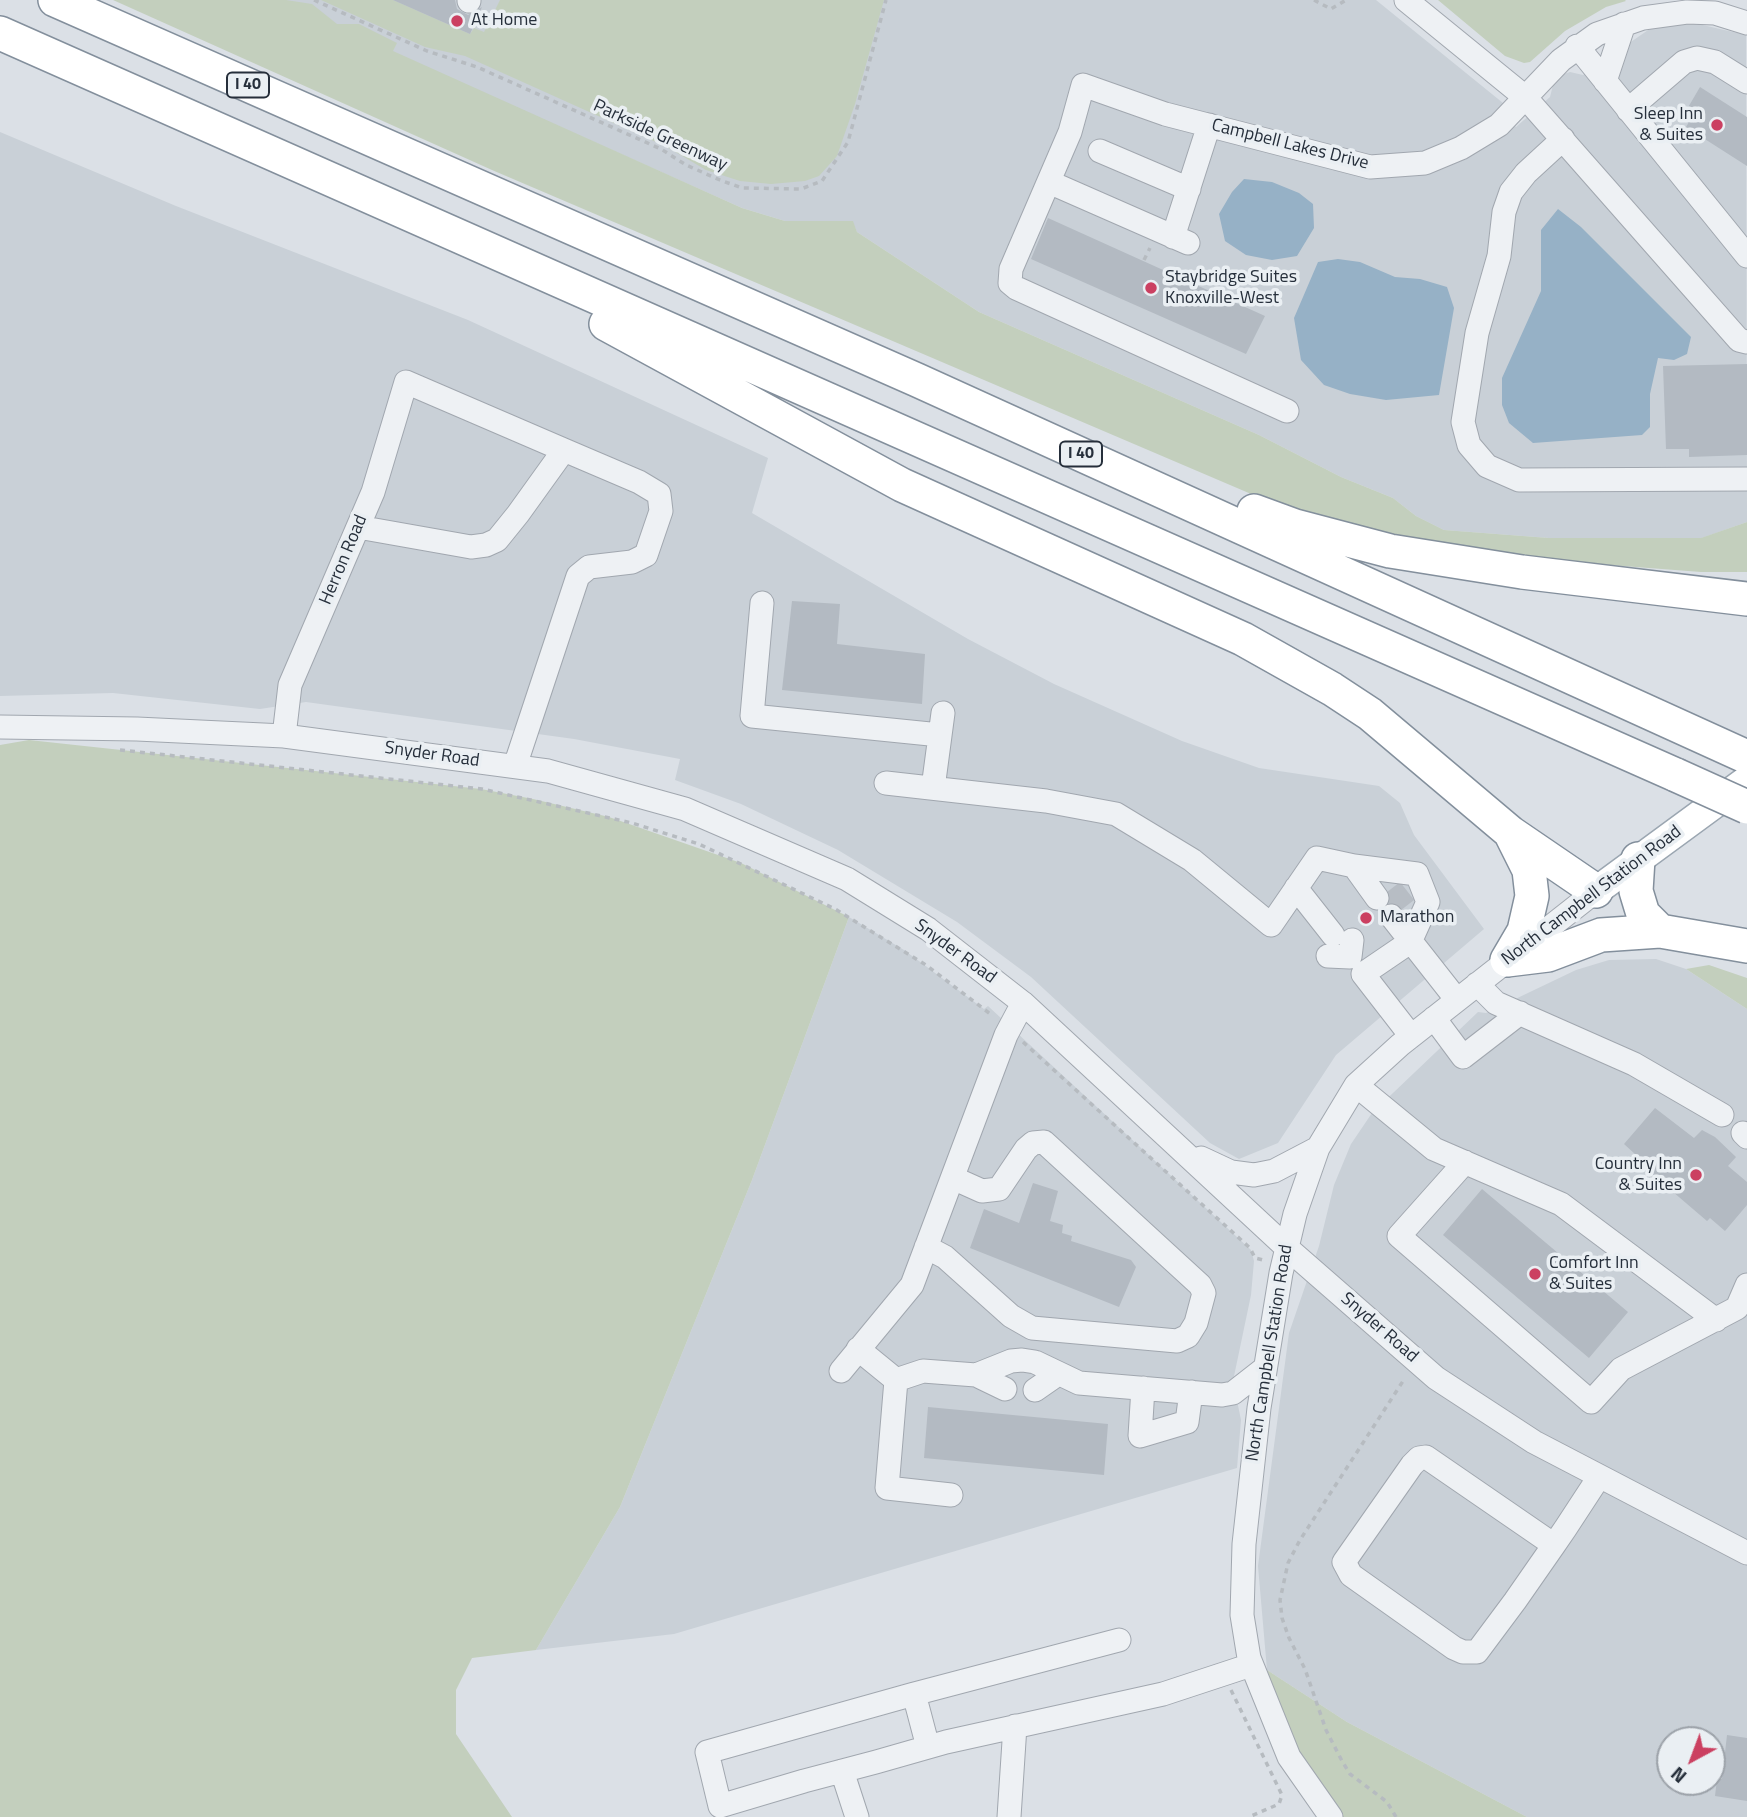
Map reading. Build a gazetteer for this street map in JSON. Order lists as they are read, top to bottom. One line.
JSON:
{"streets":{"highway":["I 40"],"main road":["North Campbell Station Road"],"street":["Campbell Lakes Drive","Herron Road","Snyder Road"],"path":["Parkside Greenway"]},"crossings":[["Herron Road","Snyder Road"],["Snyder Road","North Campbell Station Road"]],"places":["At Home","Sleep Inn & Suites","Staybridge Suites Knoxville-West","Marathon","Country Inn & Suites","Comfort Inn & Suites"],"north":"bottom left"}
